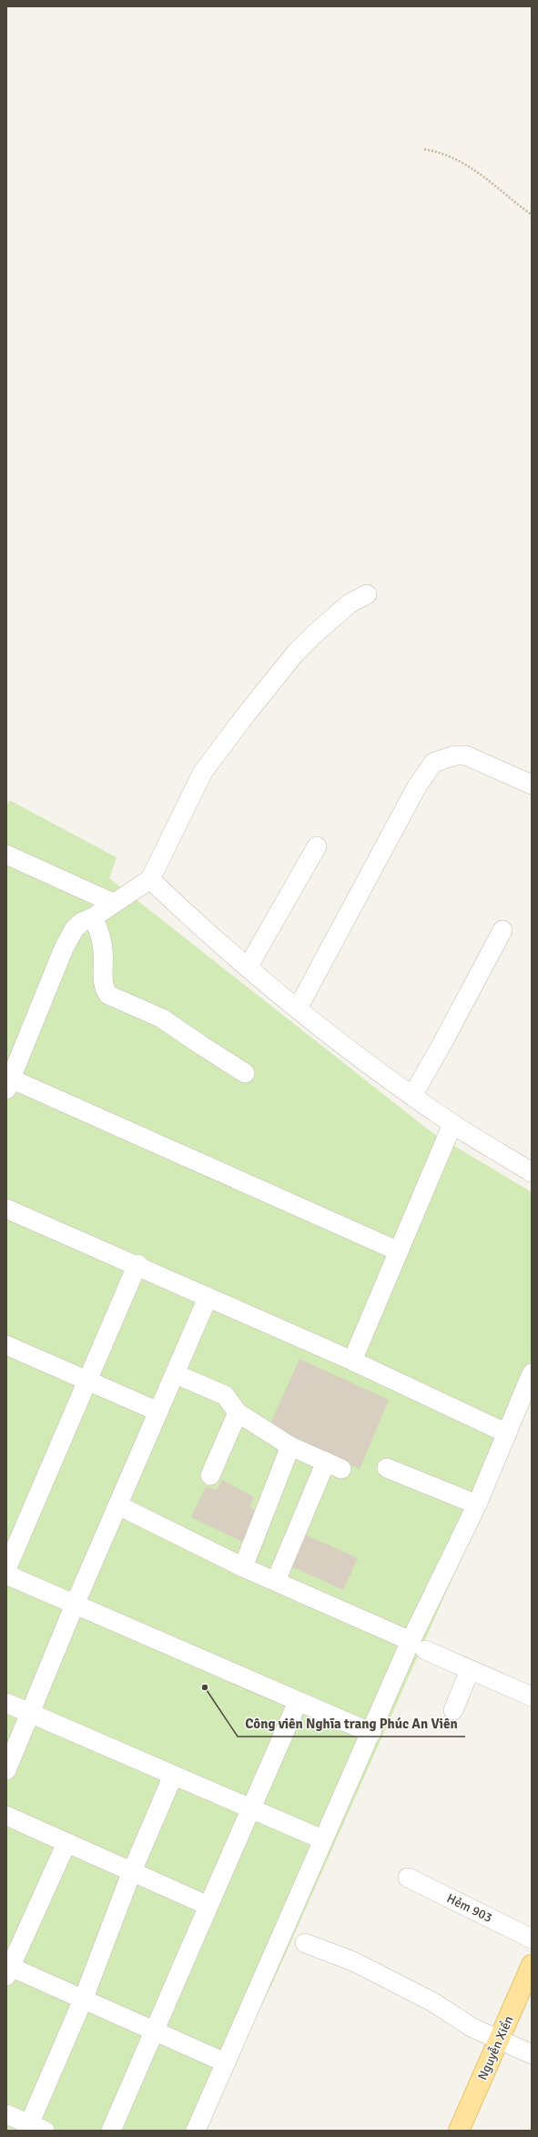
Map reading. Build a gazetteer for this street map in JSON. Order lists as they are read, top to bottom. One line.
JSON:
{"streets":{"main road":["Nguyễn Xiển"],"street":["Hẻm 903"]},"places":["Công viên Nghĩa trang Phúc An Viên"]}
